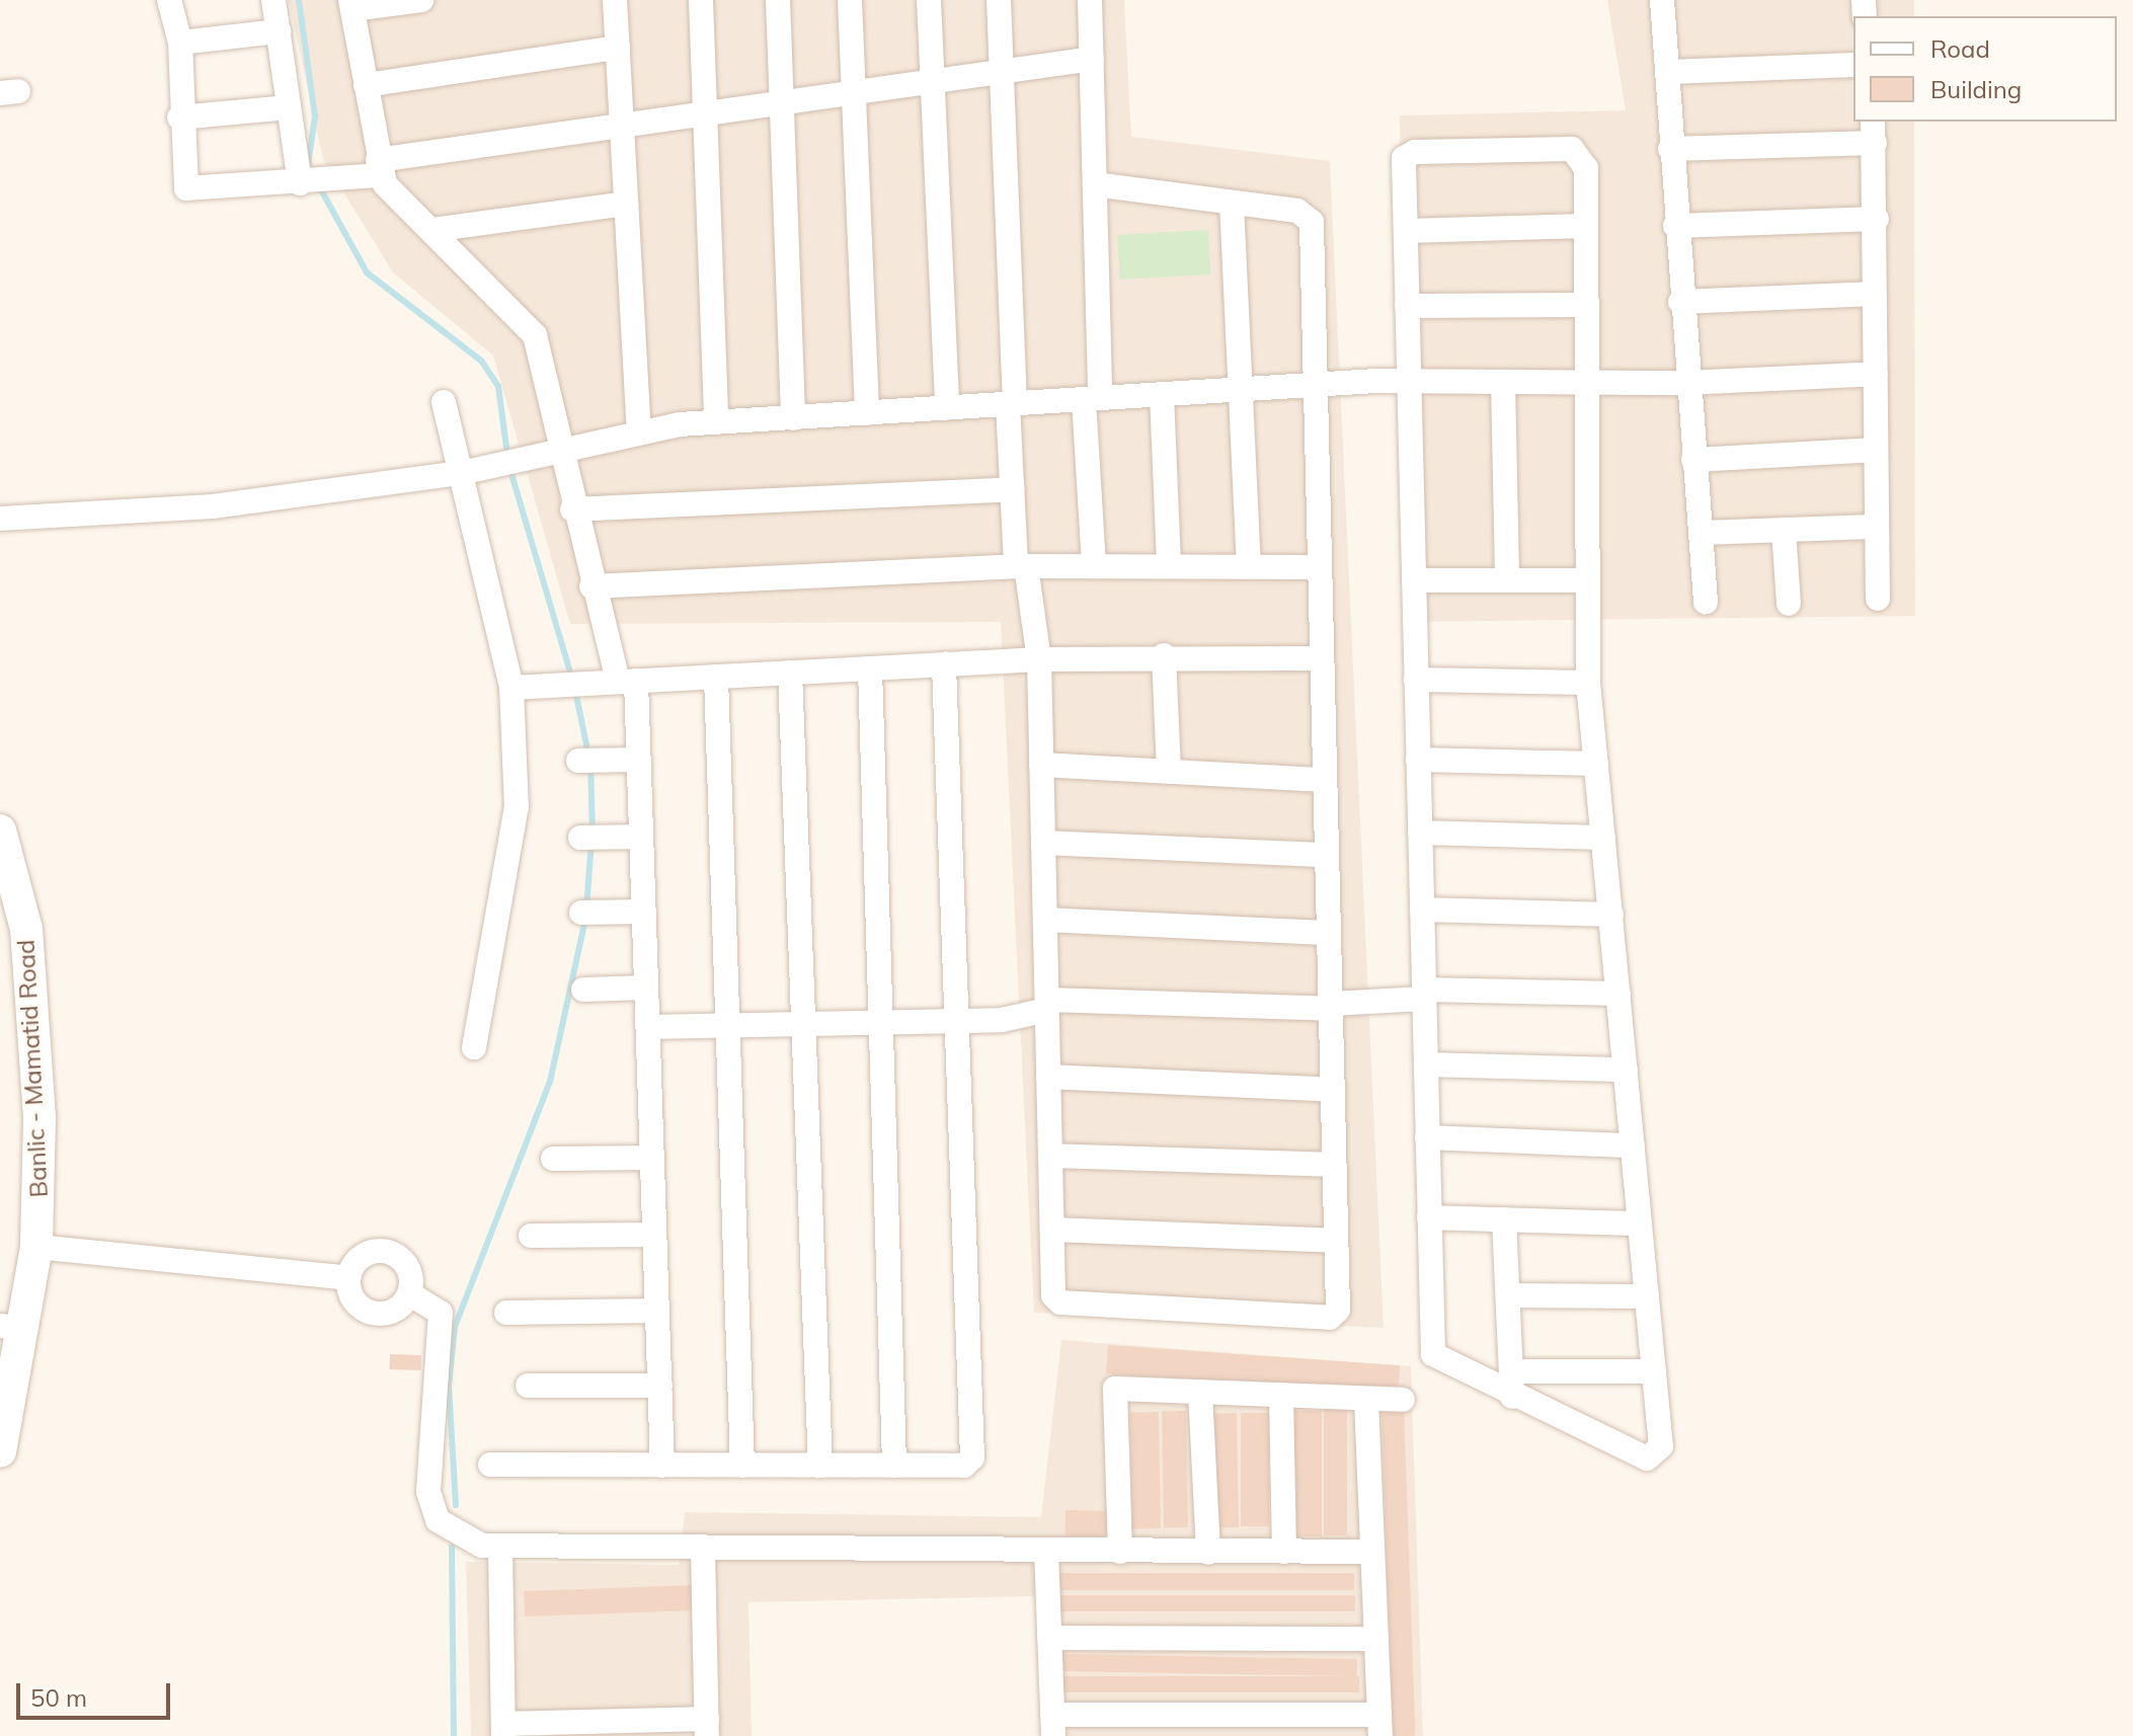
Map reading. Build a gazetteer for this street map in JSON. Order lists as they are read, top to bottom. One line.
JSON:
{"streets":{"main road":["Banlic - Mamatid Road"]},"legend":["Road","Building"],"scale_bar":"50 m"}
